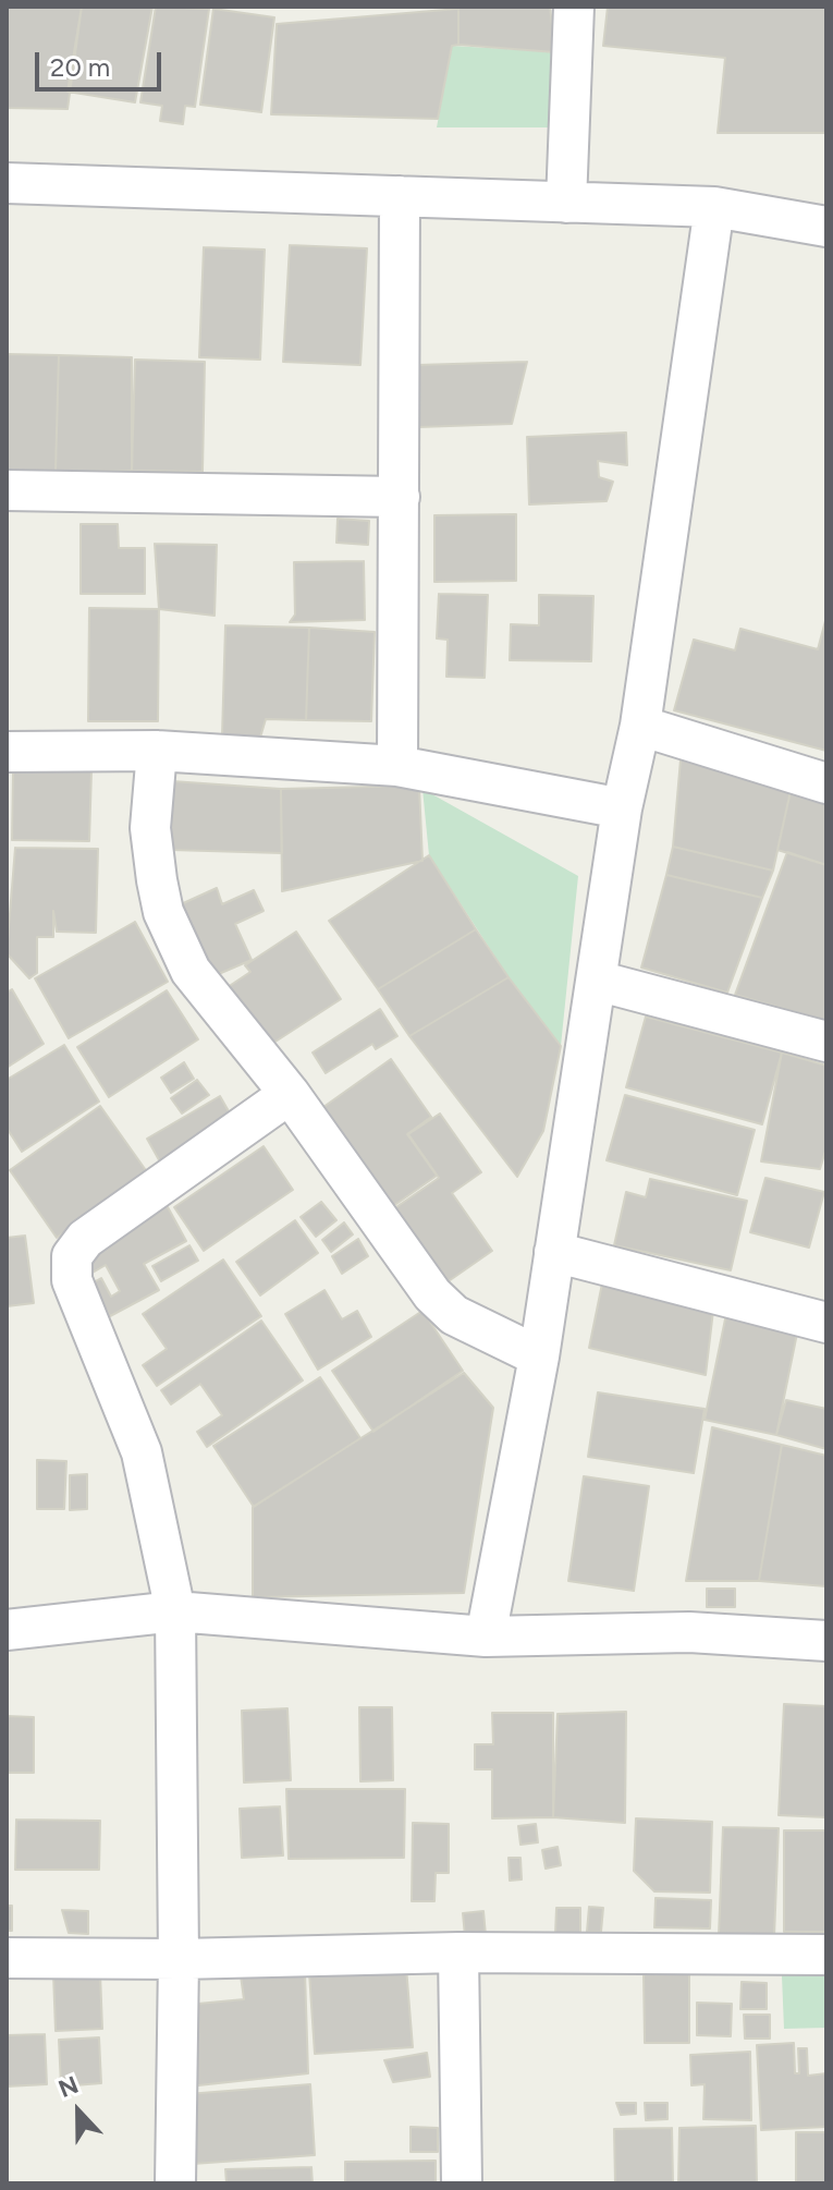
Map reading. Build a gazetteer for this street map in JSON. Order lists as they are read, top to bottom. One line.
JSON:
{"scale_bar":"20 m","north":"top"}
